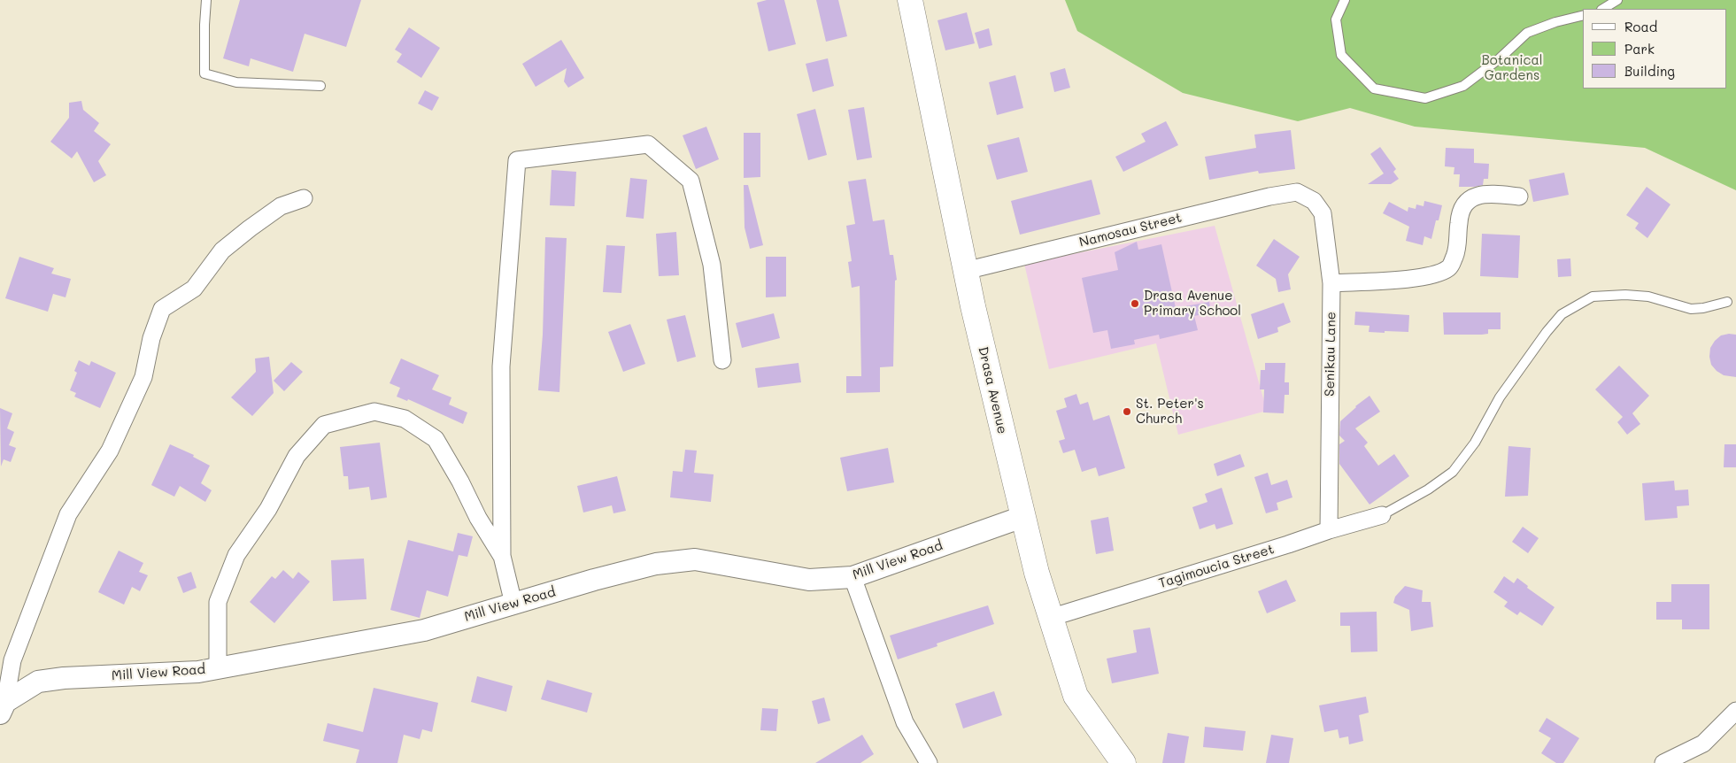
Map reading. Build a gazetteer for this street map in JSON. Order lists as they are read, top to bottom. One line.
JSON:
{"streets":{"highway":["Drasa Avenue"],"street":["Namosau Street","Senikau Lane","Mill View Road","Tagimoucia Street"]},"crossings":[["Namosau Street","Senikau Lane"],["Namosau Street","Drasa Avenue"],["Senikau Lane","Tagimoucia Street"],["Drasa Avenue","Mill View Road"],["Drasa Avenue","Tagimoucia Street"]],"parks":["Botanical Gardens"],"places":["Drasa Avenue Primary School","St. Peter's Church"],"legend":["Road","Park","Building"]}
